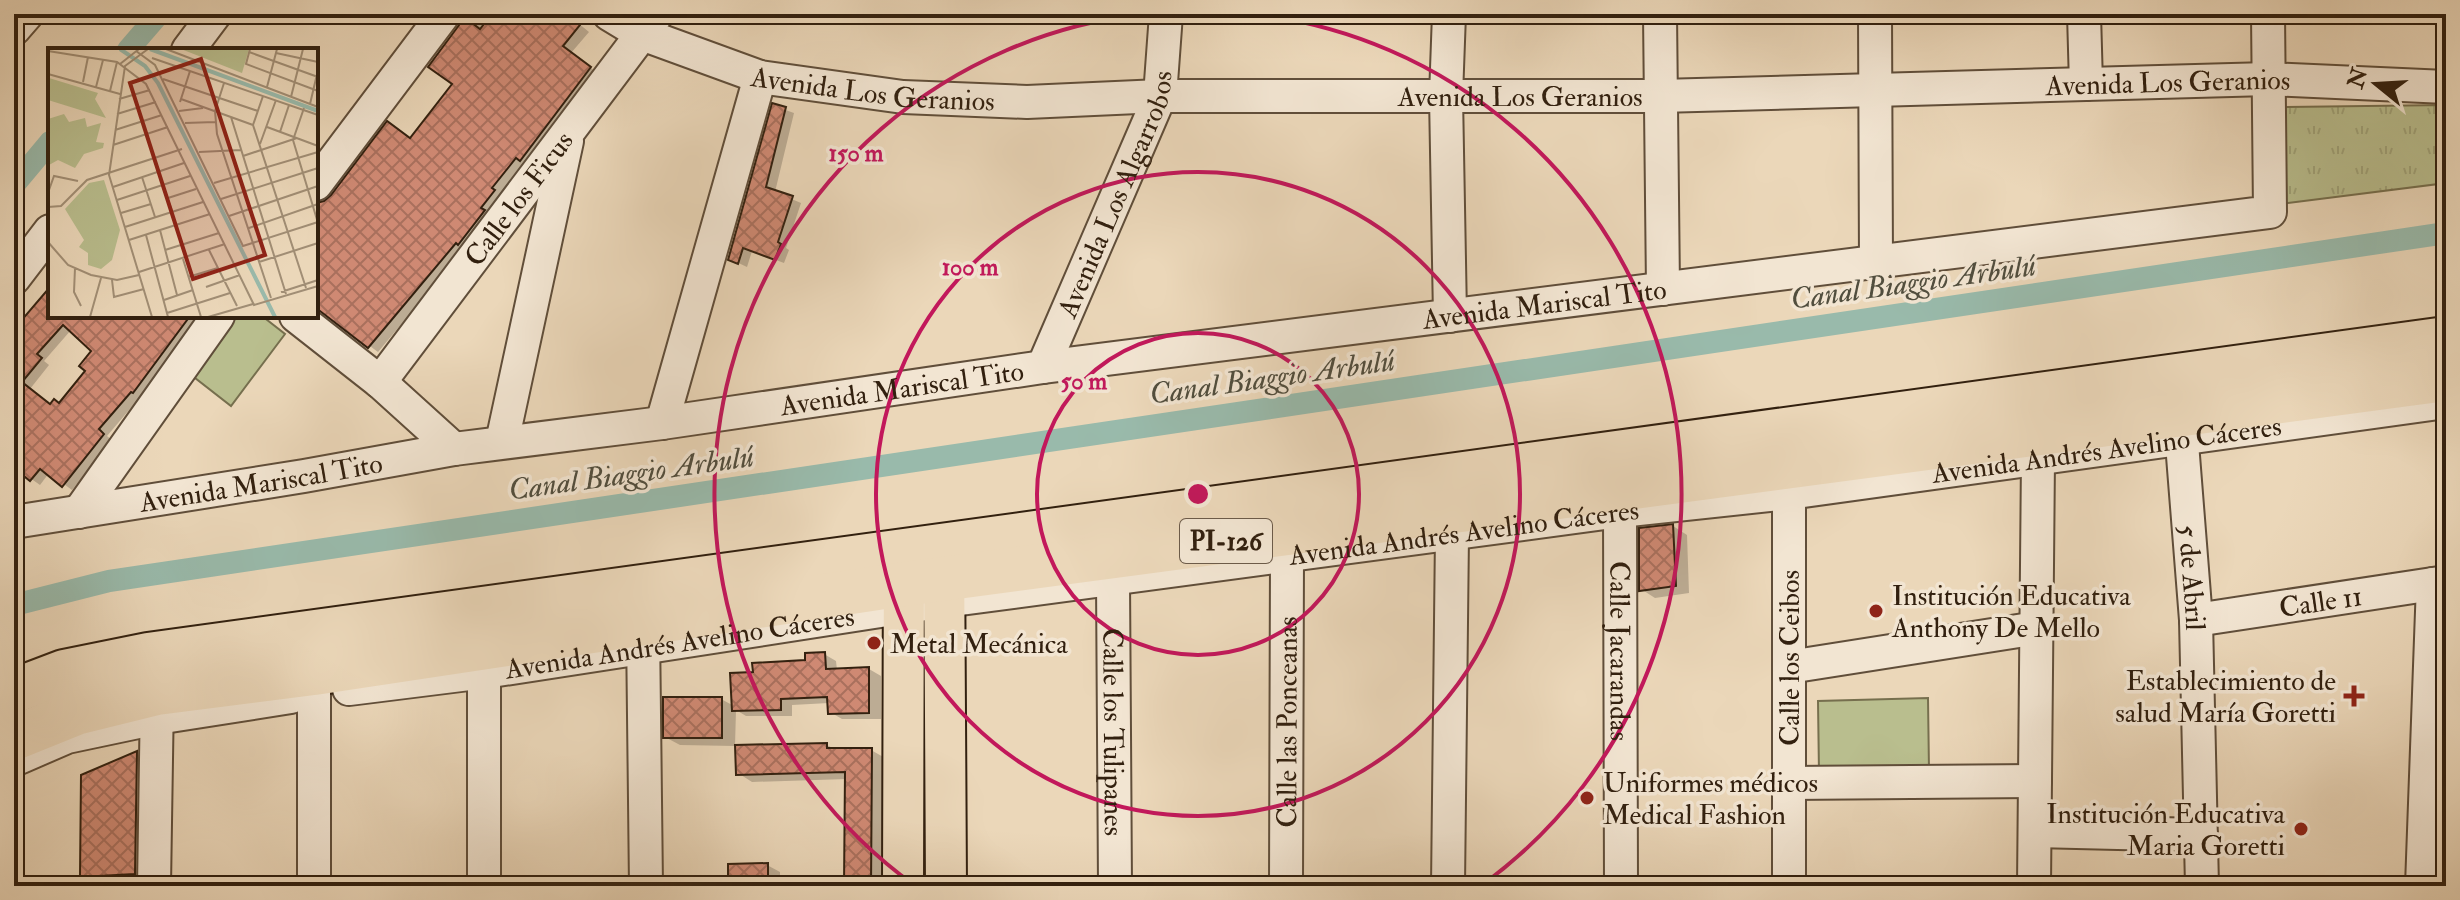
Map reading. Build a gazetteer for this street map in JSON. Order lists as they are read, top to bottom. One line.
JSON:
{"streets":{"highway":["Avenida Andrés Avelino Cáceres","PI-126"],"street":["Avenida Los Geranios","Avenida Los Algarrobos","Calle los Ficus","Avenida Mariscal Tito","5 de Abril","Calle 11","Calle Jacarandas","Calle los Ceibos","Calle las Ponceanas","Calle los Tulipanes"]},"crossings":[["Avenida Los Geranios","Avenida Los Algarrobos"],["Avenida Los Geranios","Calle los Ficus"],["Avenida Los Geranios","Avenida Mariscal Tito"],["Avenida Los Algarrobos","Avenida Mariscal Tito"],["Avenida Andrés Avelino Cáceres","5 de Abril"],["Avenida Andrés Avelino Cáceres","Calle Jacarandas"],["Avenida Andrés Avelino Cáceres","Calle los Ceibos"],["Avenida Andrés Avelino Cáceres","Calle las Ponceanas"],["Avenida Andrés Avelino Cáceres","Calle los Tulipanes"],["5 de Abril","Calle 11"]],"water":["Canal Biaggio Arbulú"],"places":{"other":["Institución Educativa Anthony De Mello","Metal Mecánica","Uniformes médicos Medical Fashion","Institución Educativa Maria Goretti"],"health":["Establecimiento de salud María Goretti"]},"north":"left","rings":["150 m","100 m","50 m"]}
